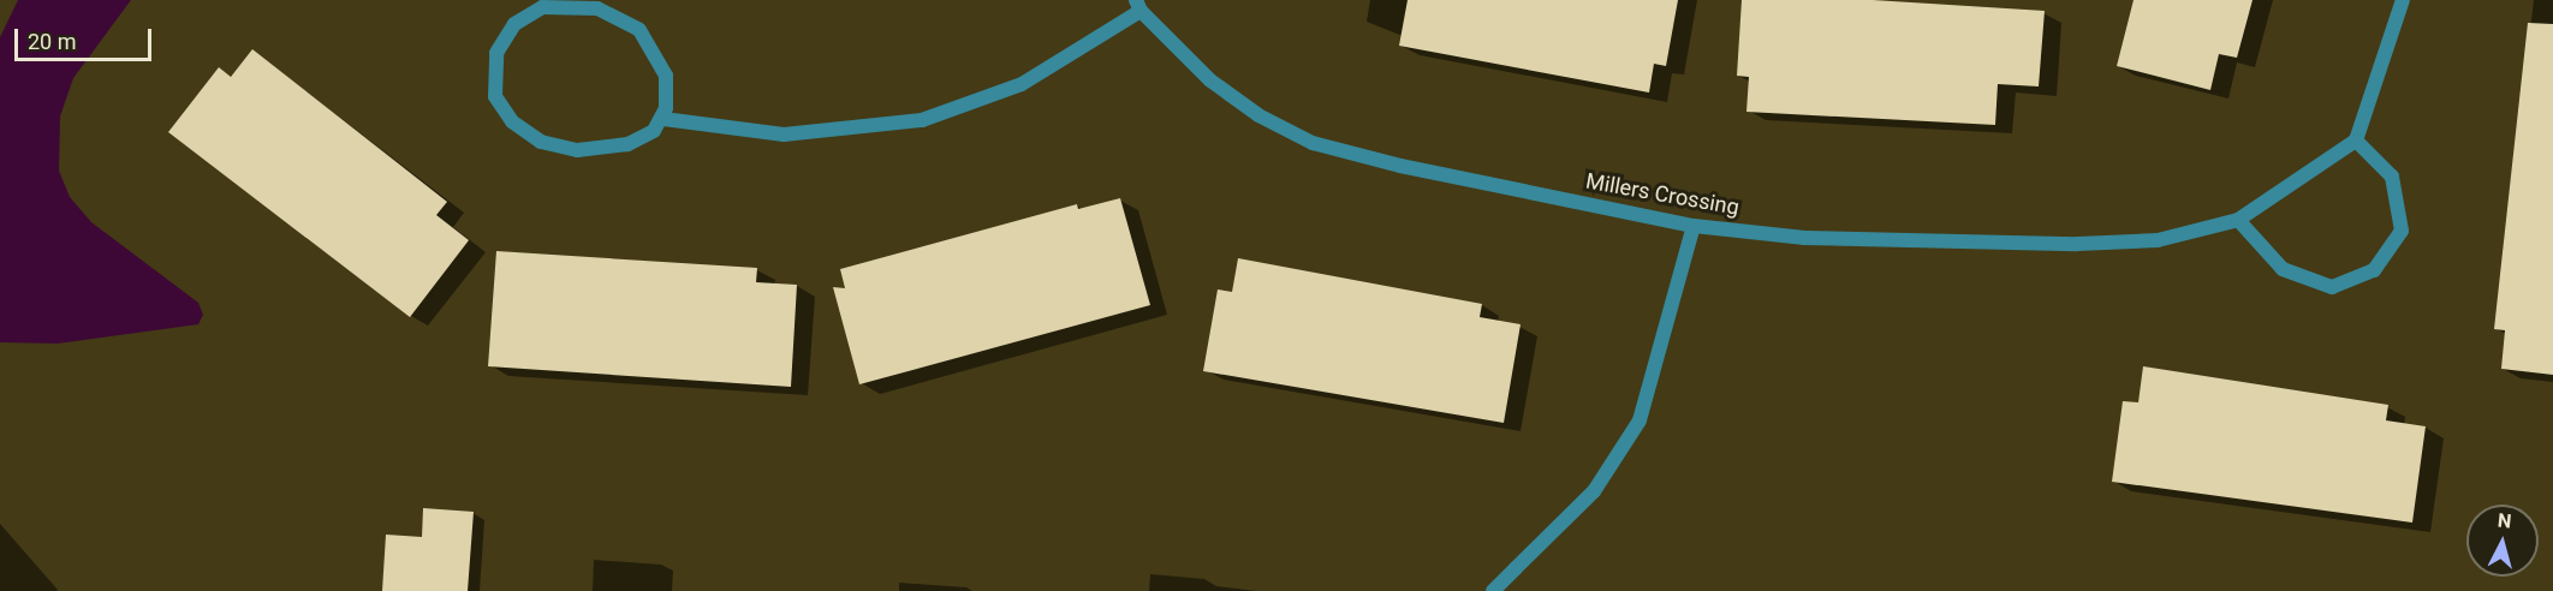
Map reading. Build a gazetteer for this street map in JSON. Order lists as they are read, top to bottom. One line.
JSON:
{"streets":{"street":["Millers Crossing"]},"scale_bar":"20 m","north":"top"}
